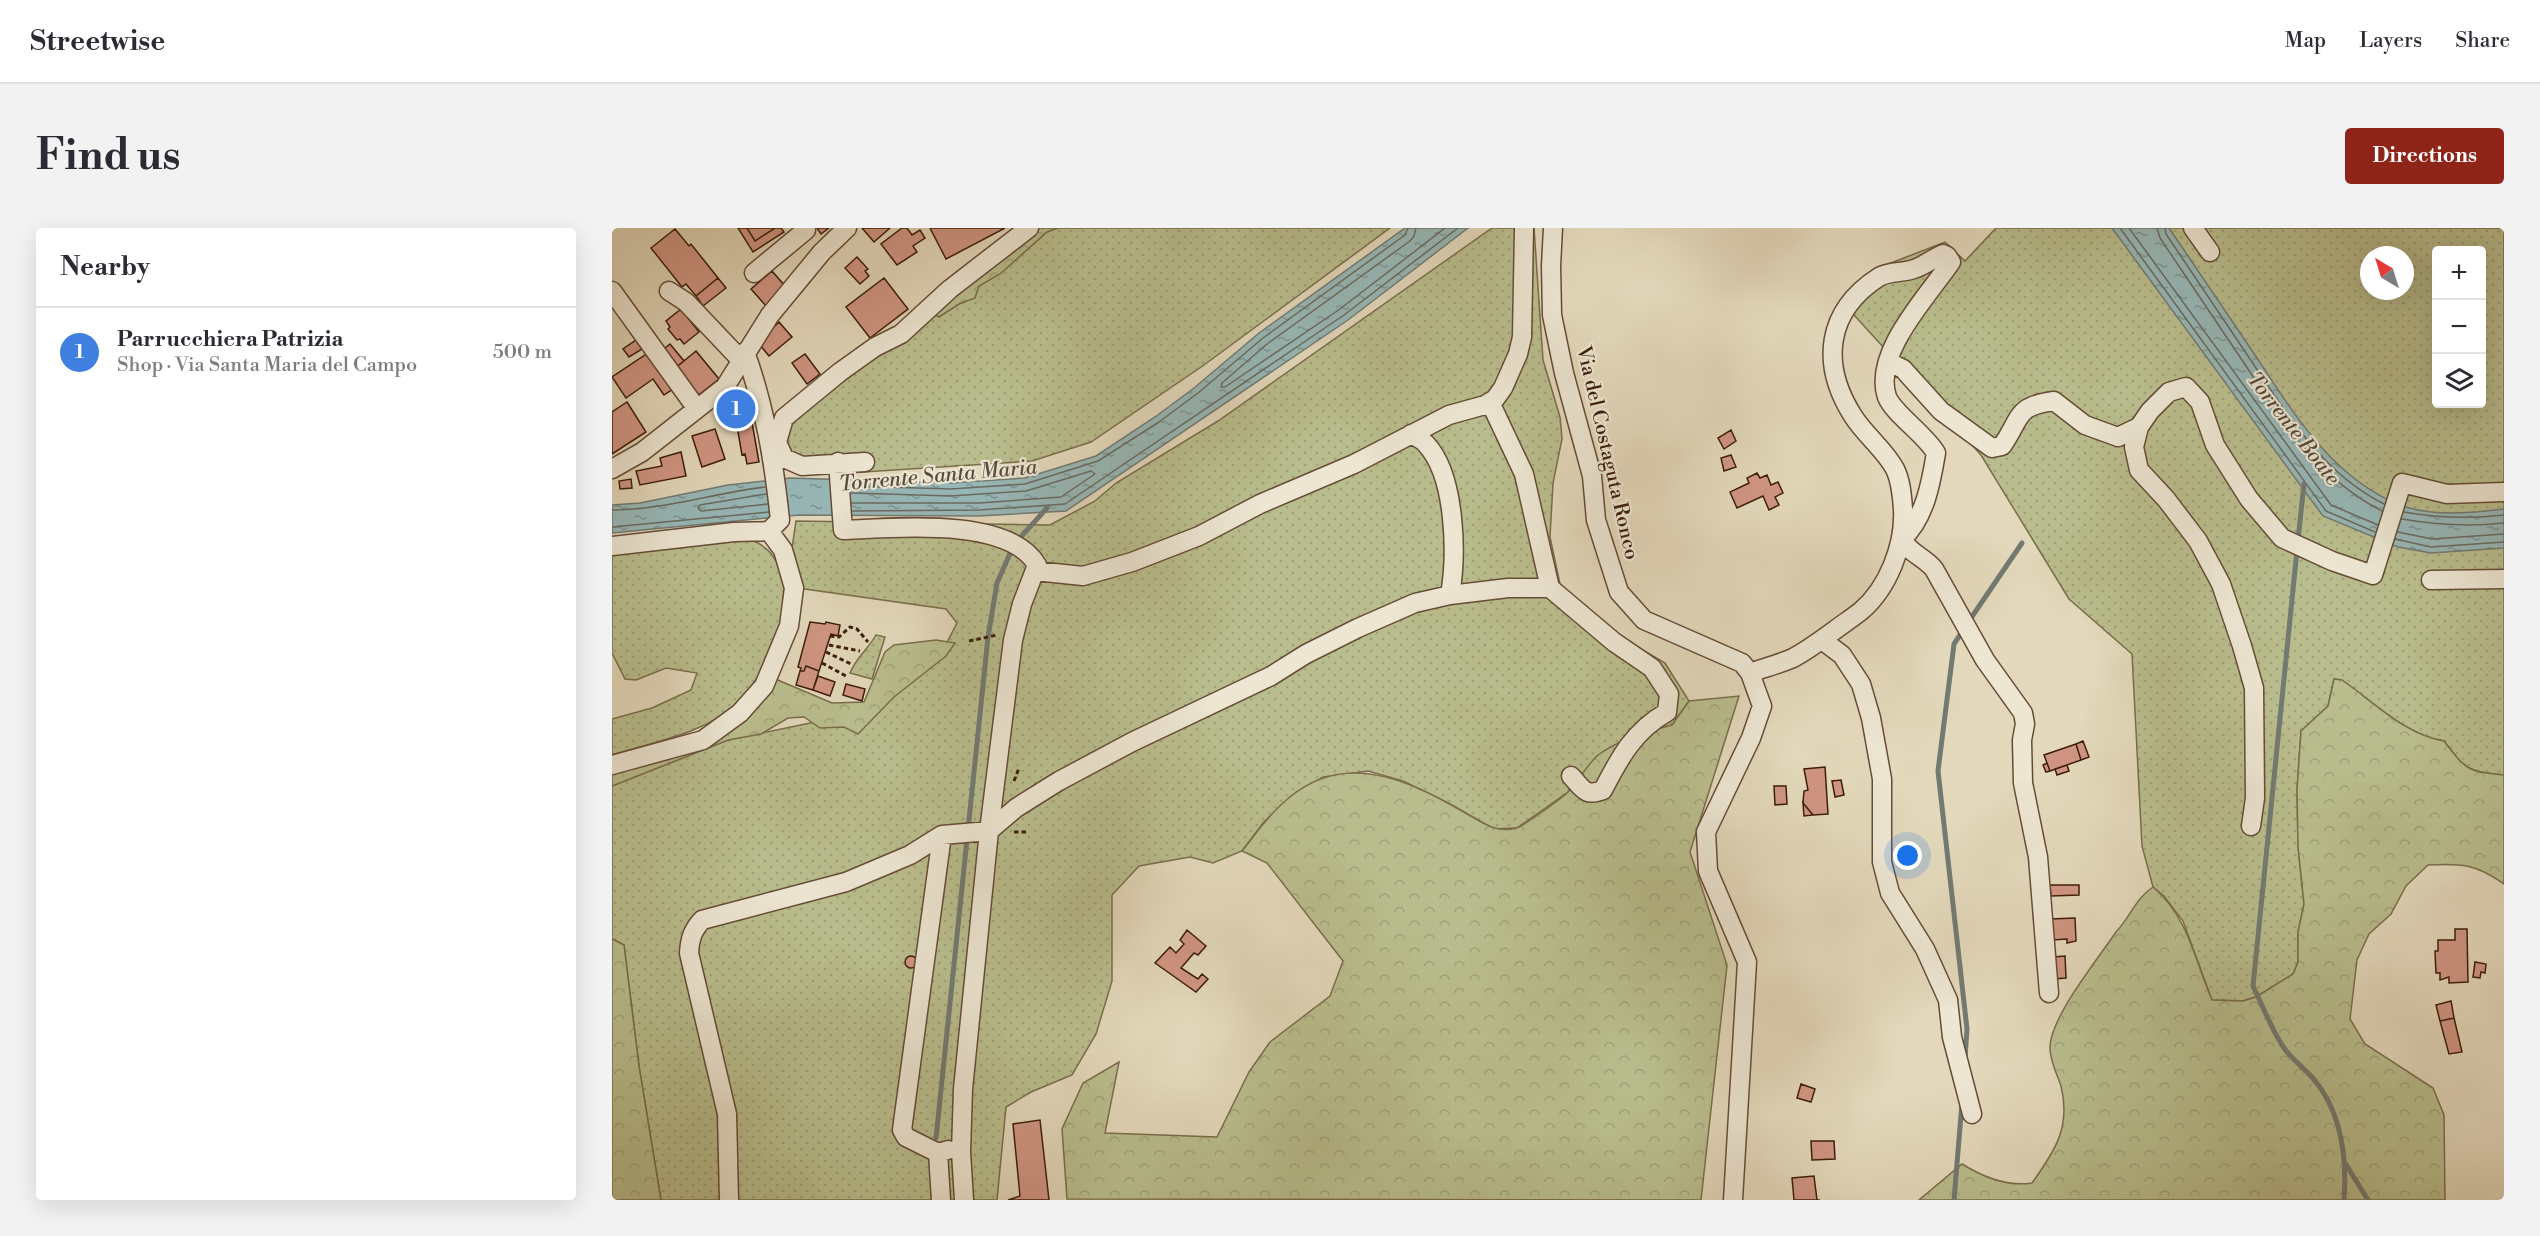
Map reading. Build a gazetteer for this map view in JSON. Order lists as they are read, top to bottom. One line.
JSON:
{"streets":{"street":["Via del Costaguta Ronco"]},"water":["Torrente Boate","Torrente Santa Maria"],"north":"top left","page":{"header":"Streetwise","nav":["Map","Layers","Share"],"buttons":"Directions","title":"Find us","heading":"Nearby","map_buttons":["+","−"],"list":[{"mark":"1","name":"Parrucchiera Patrizia","note":"Shop · Via Santa Maria del Campo","value":"500 m"}],"pins":"1"}}
